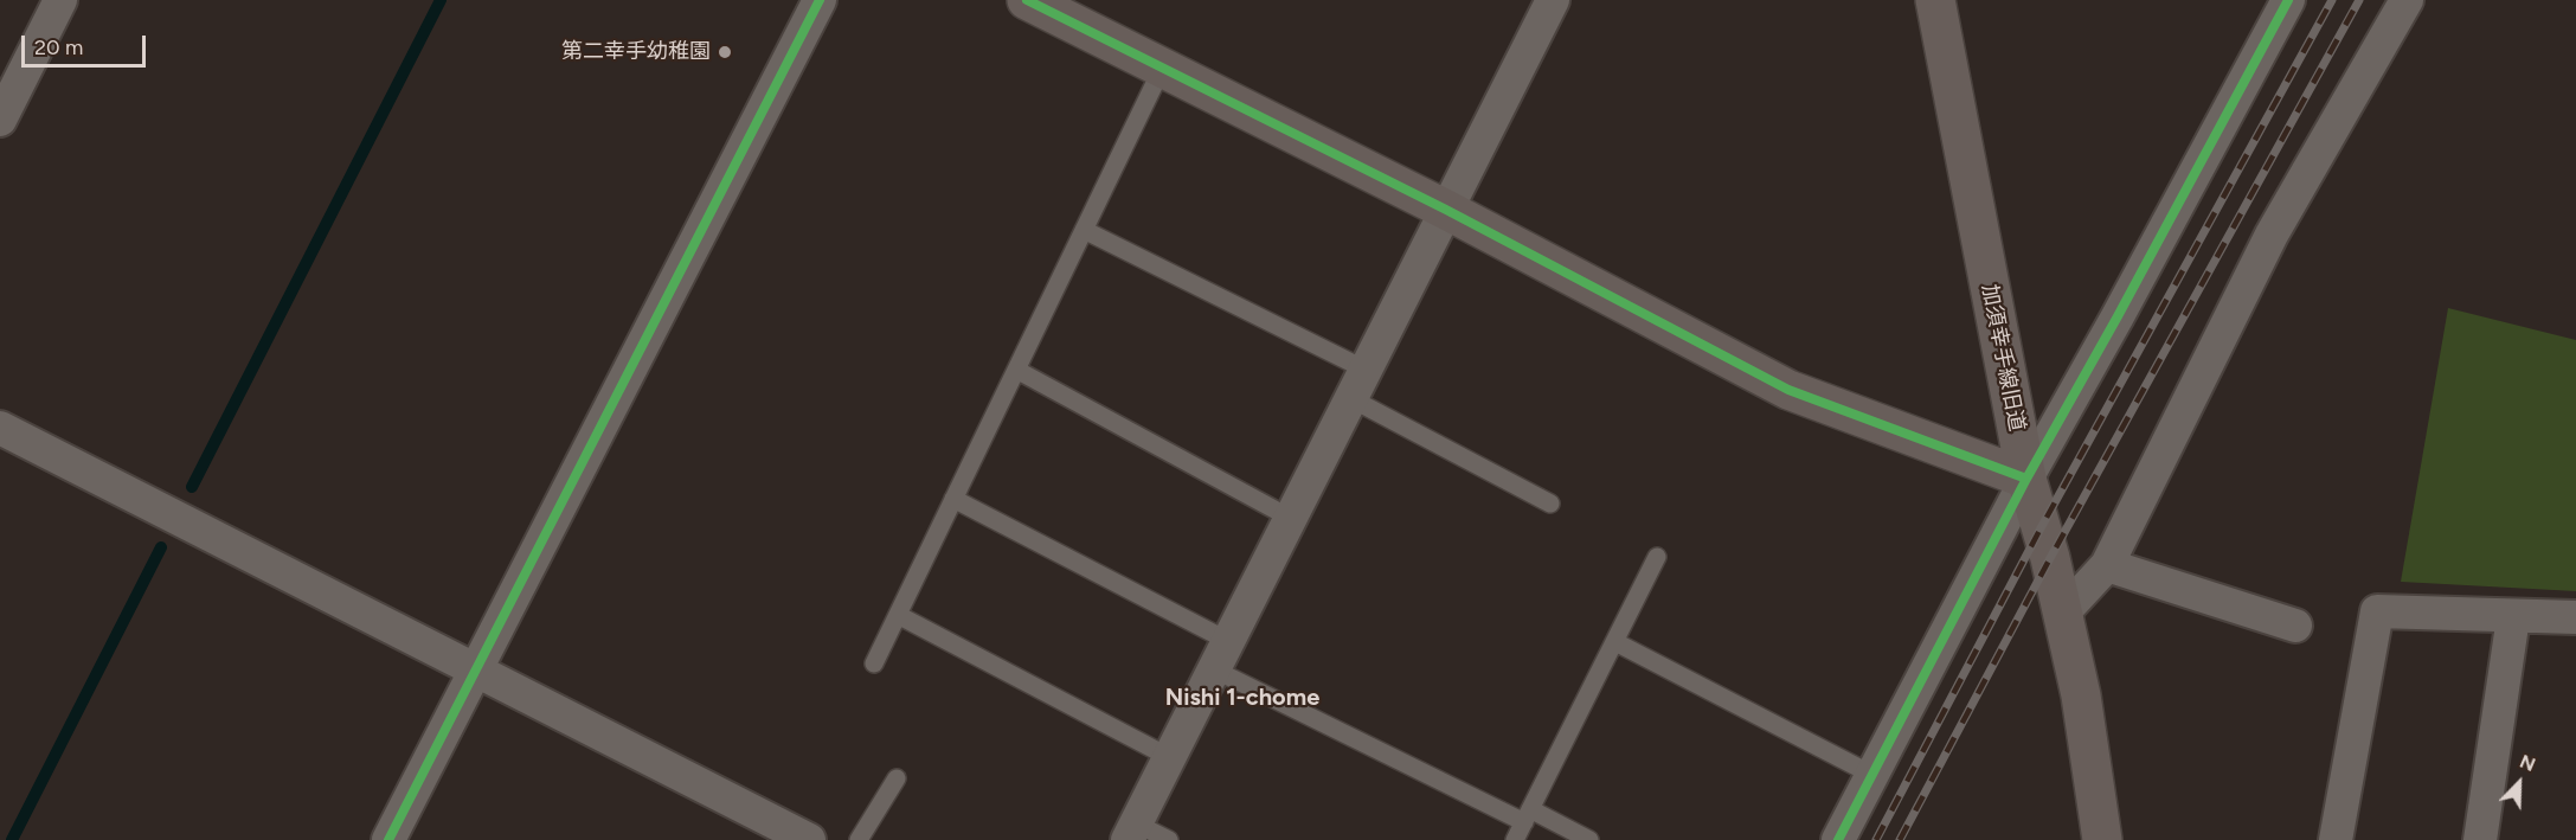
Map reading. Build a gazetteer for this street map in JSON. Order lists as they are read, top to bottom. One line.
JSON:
{"streets":{"street":["加須幸手線旧道"]},"districts":["Nishi 1-chome"],"places":["第二幸手幼稚園"],"scale_bar":"20 m","north":"top right"}
